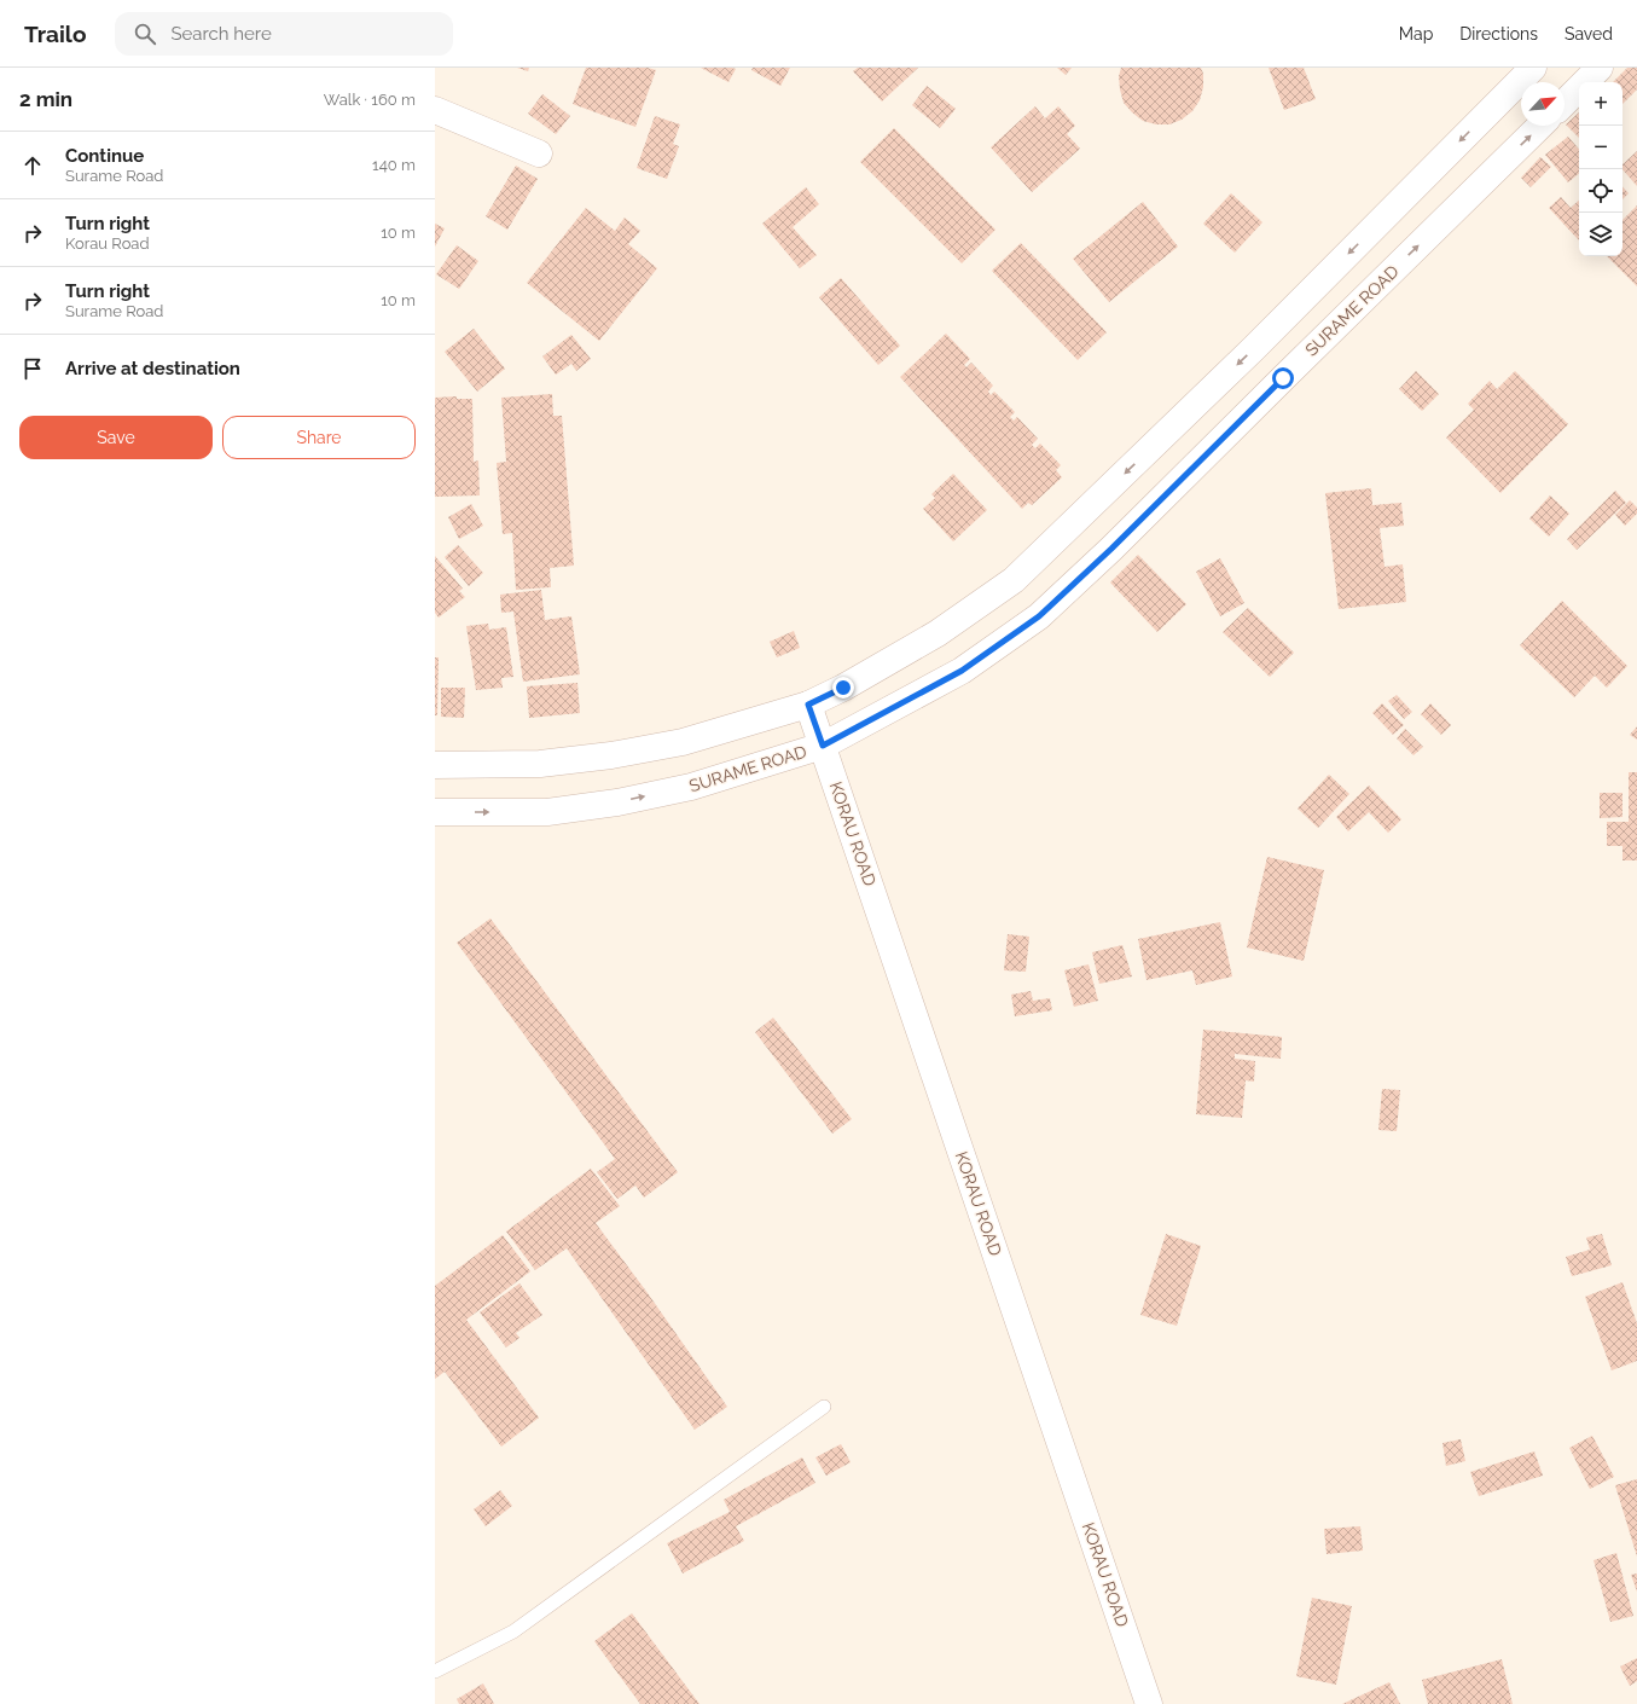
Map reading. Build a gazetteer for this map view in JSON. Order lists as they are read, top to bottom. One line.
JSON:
{"streets":{"street":["SURAME ROAD","KORAU ROAD"]},"crossings":[["SURAME ROAD","KORAU ROAD"]],"north":"top right","page":{"header":"Trailo","search":"Search here","nav":["Map","Directions","Saved"],"heading":["2 min","Walk · 160 m"],"map_buttons":["+","−"],"list":[["Continue","Surame Road","140 m"],["Turn right","Korau Road","10 m"],["Turn right","Surame Road","10 m"],"Arrive at destination"],"buttons":["Save","Share"]}}
